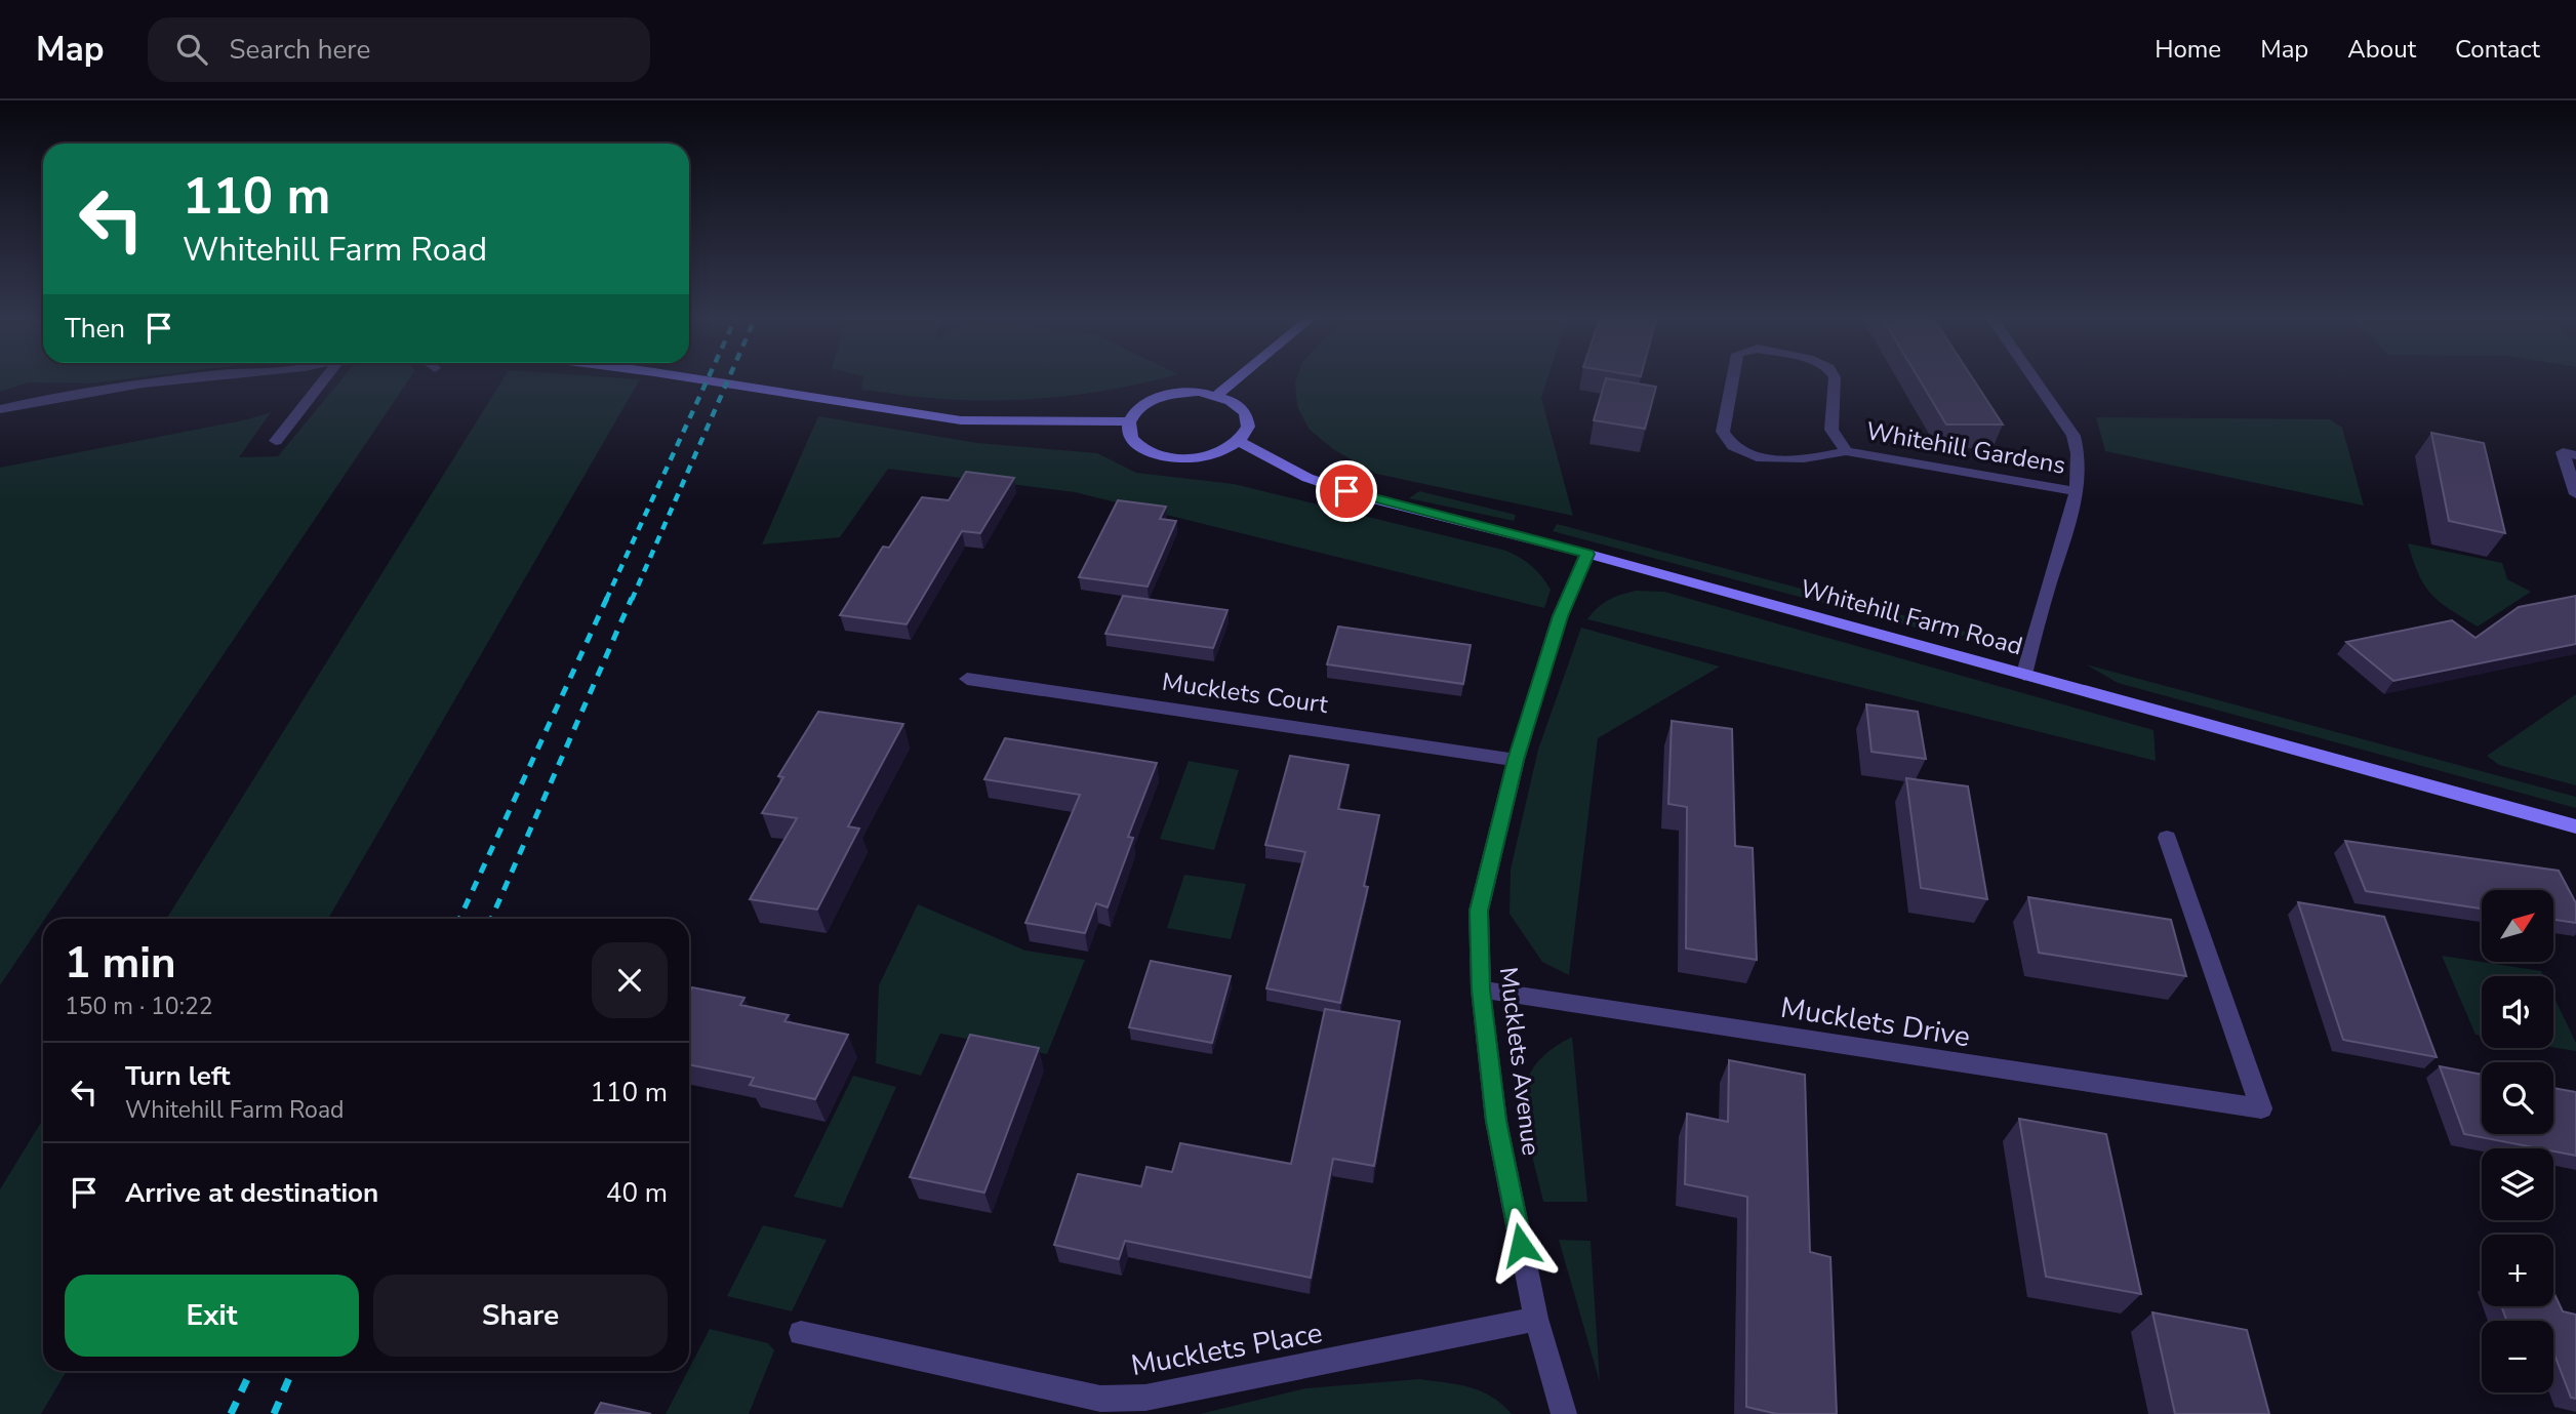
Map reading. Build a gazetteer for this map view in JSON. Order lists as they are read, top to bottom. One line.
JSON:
{"streets":{"street":["Whitehill Gardens","Whitehill Farm Road","Mucklets Court","Mucklets Drive","Mucklets Avenue","Mucklets Place"]},"crossings":[["Whitehill Gardens","Whitehill Farm Road"],["Whitehill Farm Road","Mucklets Avenue"],["Mucklets Court","Mucklets Avenue"],["Mucklets Drive","Mucklets Avenue"],["Mucklets Avenue","Mucklets Place"]],"north":"top right","page":{"header":"Map","search":"Search here","nav":["Home","Map","About","Contact"],"turn":["110 m","Whitehill Farm Road"],"then":"Then","map_buttons":["+","−"],"heading":["1 min","150 m · 10:22"],"list":[{"name":"Turn left","note":"Whitehill Farm Road","value":"110 m"},{"name":"Arrive at destination","value":"40 m"}],"buttons":["Exit","Share"]}}
